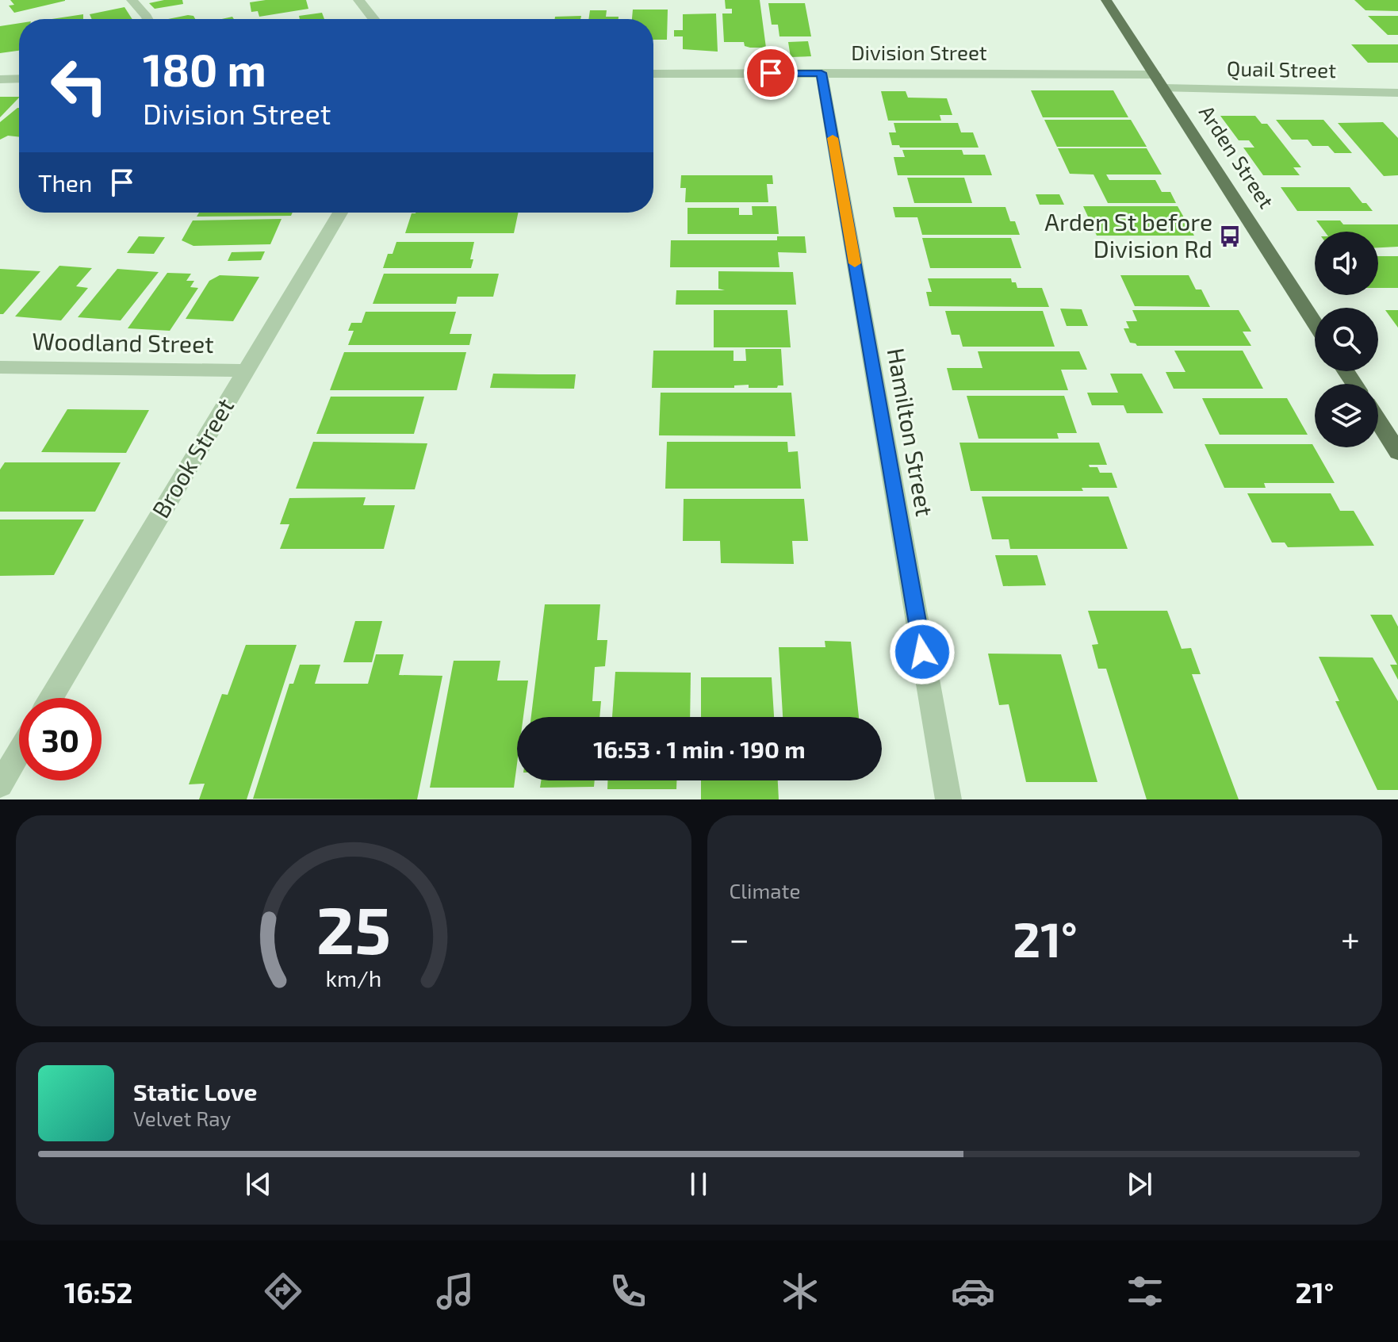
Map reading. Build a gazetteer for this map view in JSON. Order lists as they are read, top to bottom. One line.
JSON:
{"streets":{"main road":["Arden Street"],"street":["Division Street","Quail Street","Woodland Street","Hamilton Street","Brook Street"]},"crossings":[["Division Street","Arden Street"],["Division Street","Hamilton Street"],["Quail Street","Arden Street"],["Woodland Street","Brook Street"]],"places":{"bus stop":["Arden St before Division Rd"]},"page":{"turn":["180 m","Division Street"],"then":"Then","limit":"30","trip":"16:53 · 1 min · 190 m","tile":"Climate","heat":["−","21°","+"],"song":["Static Love","Velvet Ray"],"tabs":["16:52","21°"],"gauge":["25","km/h"]}}
